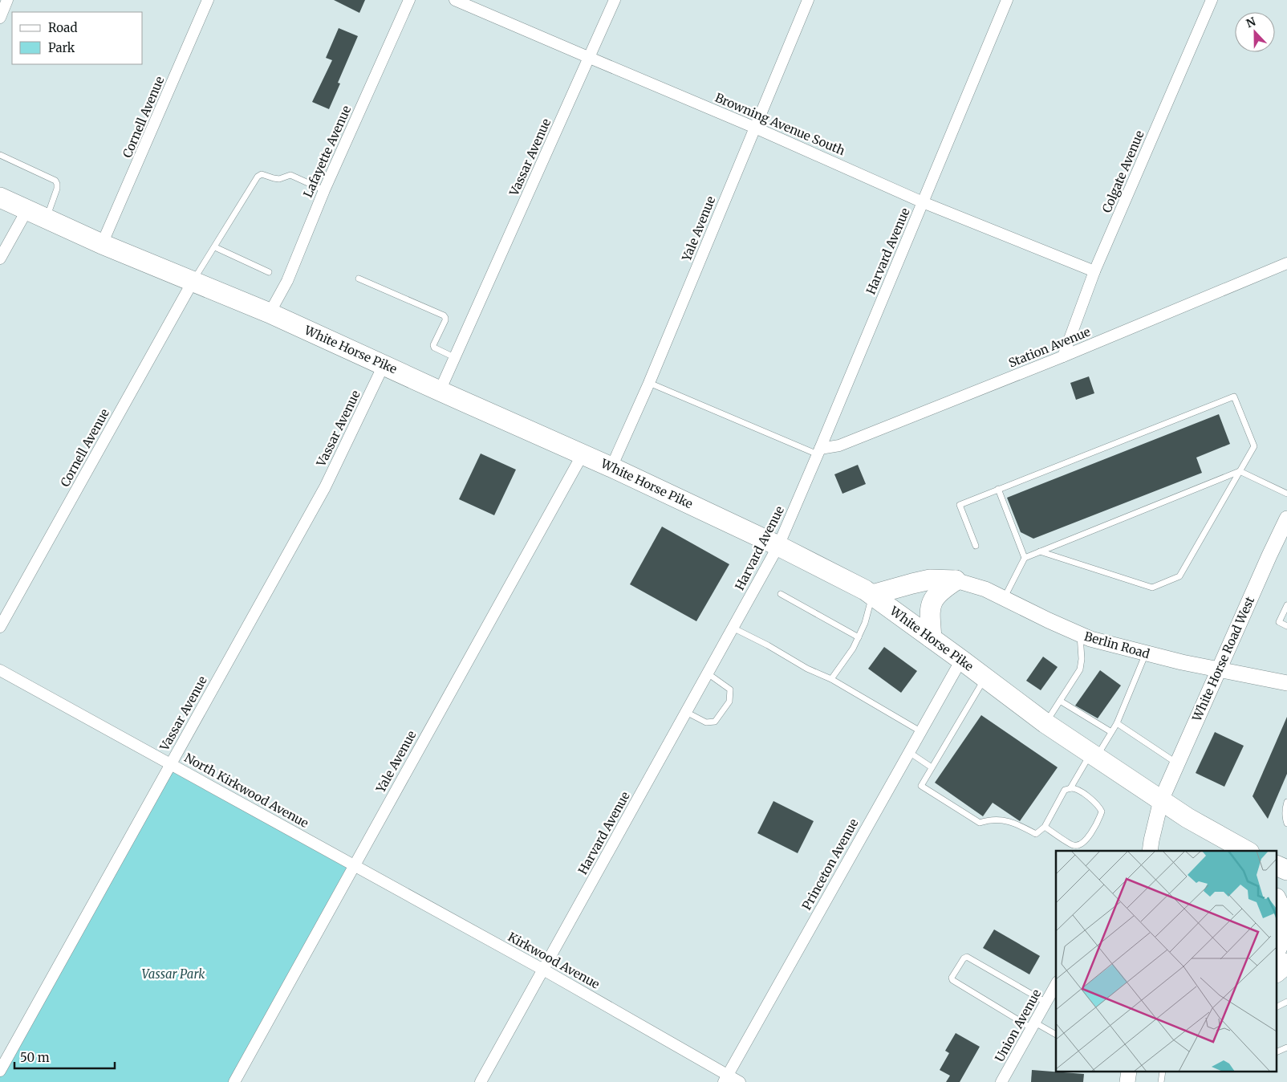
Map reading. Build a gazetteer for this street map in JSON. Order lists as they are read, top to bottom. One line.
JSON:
{"streets":{"highway":["White Horse Pike"],"main road":["Berlin Road","White Horse Road West"],"street":["Cornell Avenue","Browning Avenue South","Lafayette Avenue","Vassar Avenue","Colgate Avenue","Yale Avenue","Harvard Avenue","Station Avenue","North Kirkwood Avenue","Princeton Avenue","Kirkwood Avenue","Union Avenue"]},"crossings":[["Cornell Avenue","White Horse Pike"],["Browning Avenue South","Vassar Avenue"],["Browning Avenue South","Colgate Avenue"],["Browning Avenue South","Yale Avenue"],["Browning Avenue South","Harvard Avenue"],["Lafayette Avenue","White Horse Pike"],["Vassar Avenue","White Horse Pike"],["Vassar Avenue","North Kirkwood Avenue"],["Colgate Avenue","Station Avenue"],["Yale Avenue","White Horse Pike"],["Yale Avenue","North Kirkwood Avenue"],["Yale Avenue","Kirkwood Avenue"],["Harvard Avenue","Station Avenue"],["Harvard Avenue","White Horse Pike"],["Harvard Avenue","Kirkwood Avenue"],["White Horse Pike","White Horse Road West"],["White Horse Pike","Princeton Avenue"],["Berlin Road","White Horse Road West"],["North Kirkwood Avenue","Kirkwood Avenue"],["Princeton Avenue","Kirkwood Avenue"]],"parks":["Vassar Park"],"legend":["Road","Park"],"scale_bar":"50 m","north":"top"}
